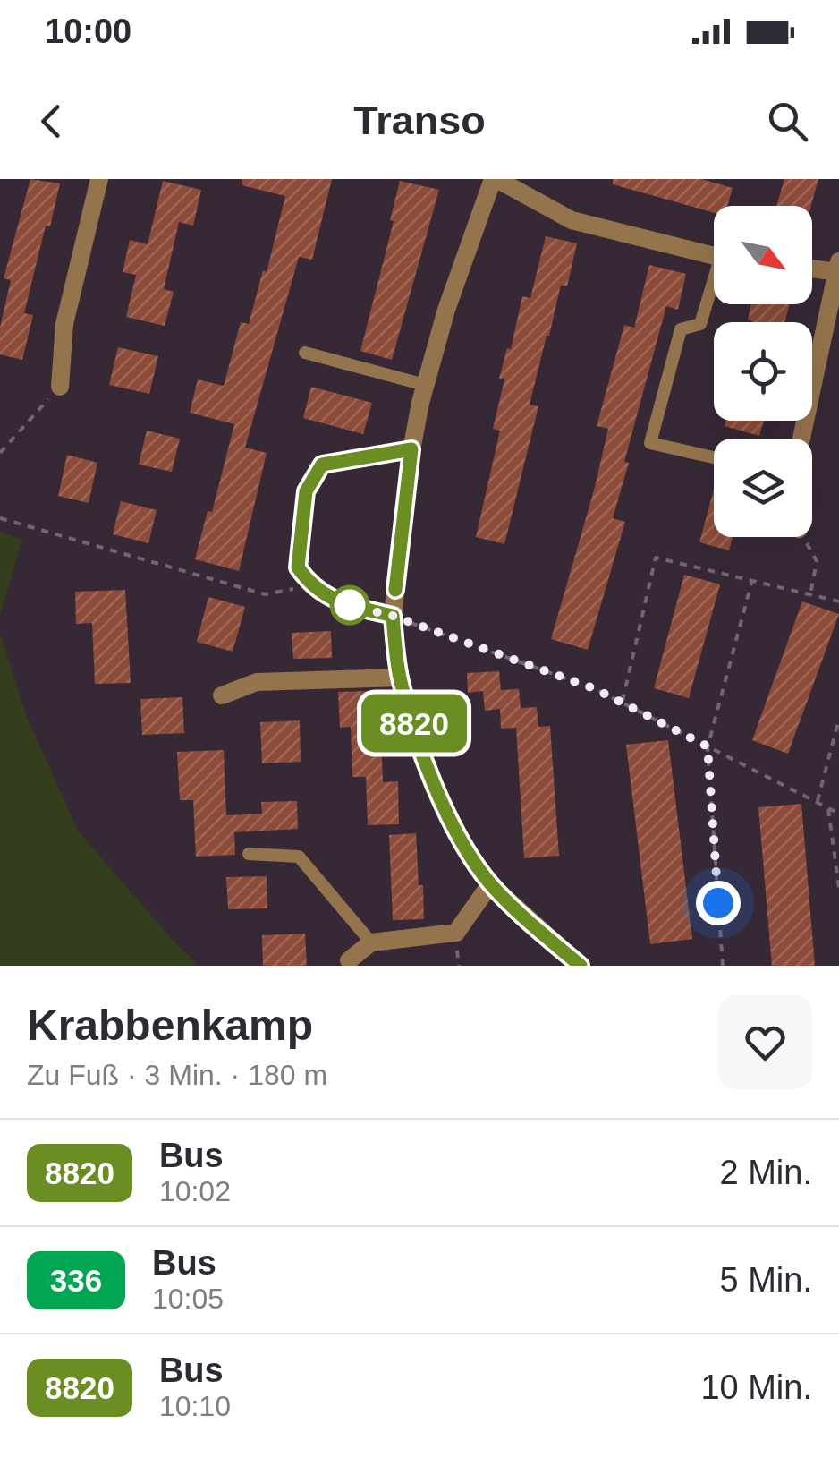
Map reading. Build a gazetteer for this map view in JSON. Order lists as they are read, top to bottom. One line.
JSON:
{"lines":["bus line 8820"],"north":"bottom right","page":{"status":"10:00","header":"Transo","on_map":"8820","heading":["Krabbenkamp","Zu Fuß · 3 Min. · 180 m"],"list":[{"mark":"8820","name":"Bus","note":"10:02","value":"2 Min."},{"mark":"336","name":"Bus","note":"10:05","value":"5 Min."},{"mark":"8820","name":"Bus","note":"10:10","value":"10 Min."}]}}
